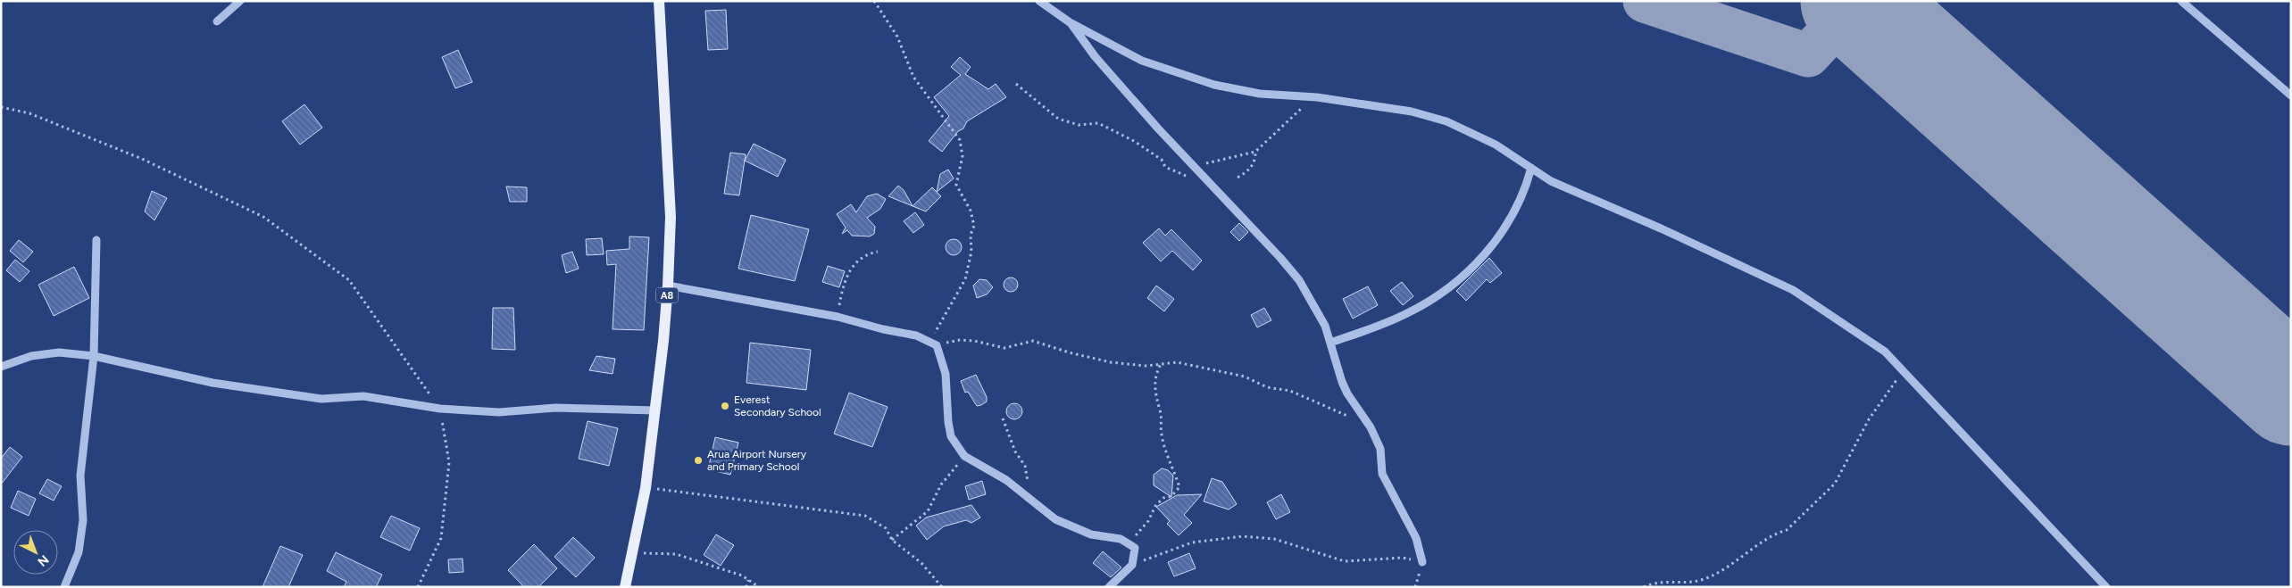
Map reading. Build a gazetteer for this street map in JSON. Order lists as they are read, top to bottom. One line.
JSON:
{"streets":{"main road":["A8"]},"places":["Everest Secondary School","Arua Airport Nursery and Primary School"],"north":"bottom right"}
